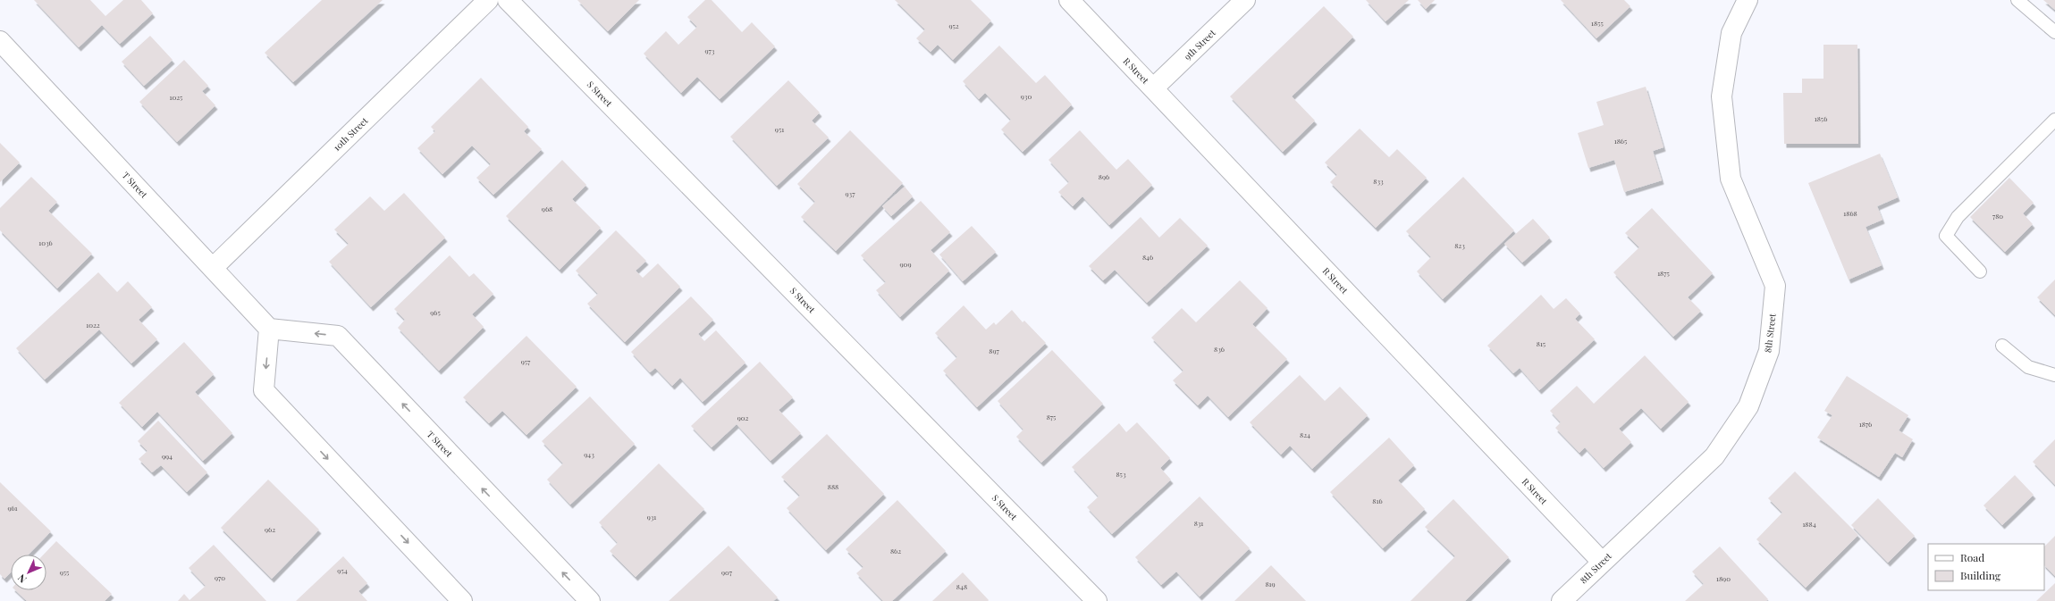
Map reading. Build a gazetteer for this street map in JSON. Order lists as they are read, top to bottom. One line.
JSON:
{"streets":{"street":["9th Street","R Street","S Street","10th Street","T Street","8th Street"]},"crossings":[["9th Street","R Street"],["R Street","8th Street"],["10th Street","T Street"]],"house_numbers":["1855","952","973","930","1025","1856","951","1865","896","833","937","968","1868","780","1036","823","846","909","1875","965","1022","815","836","897","957","875","902","1876","824","943","994","853","888","816","961","931","831","1884","962","862","954","955","907","970","1890","819","848"],"legend":["Road","Building"],"north":"bottom left"}
